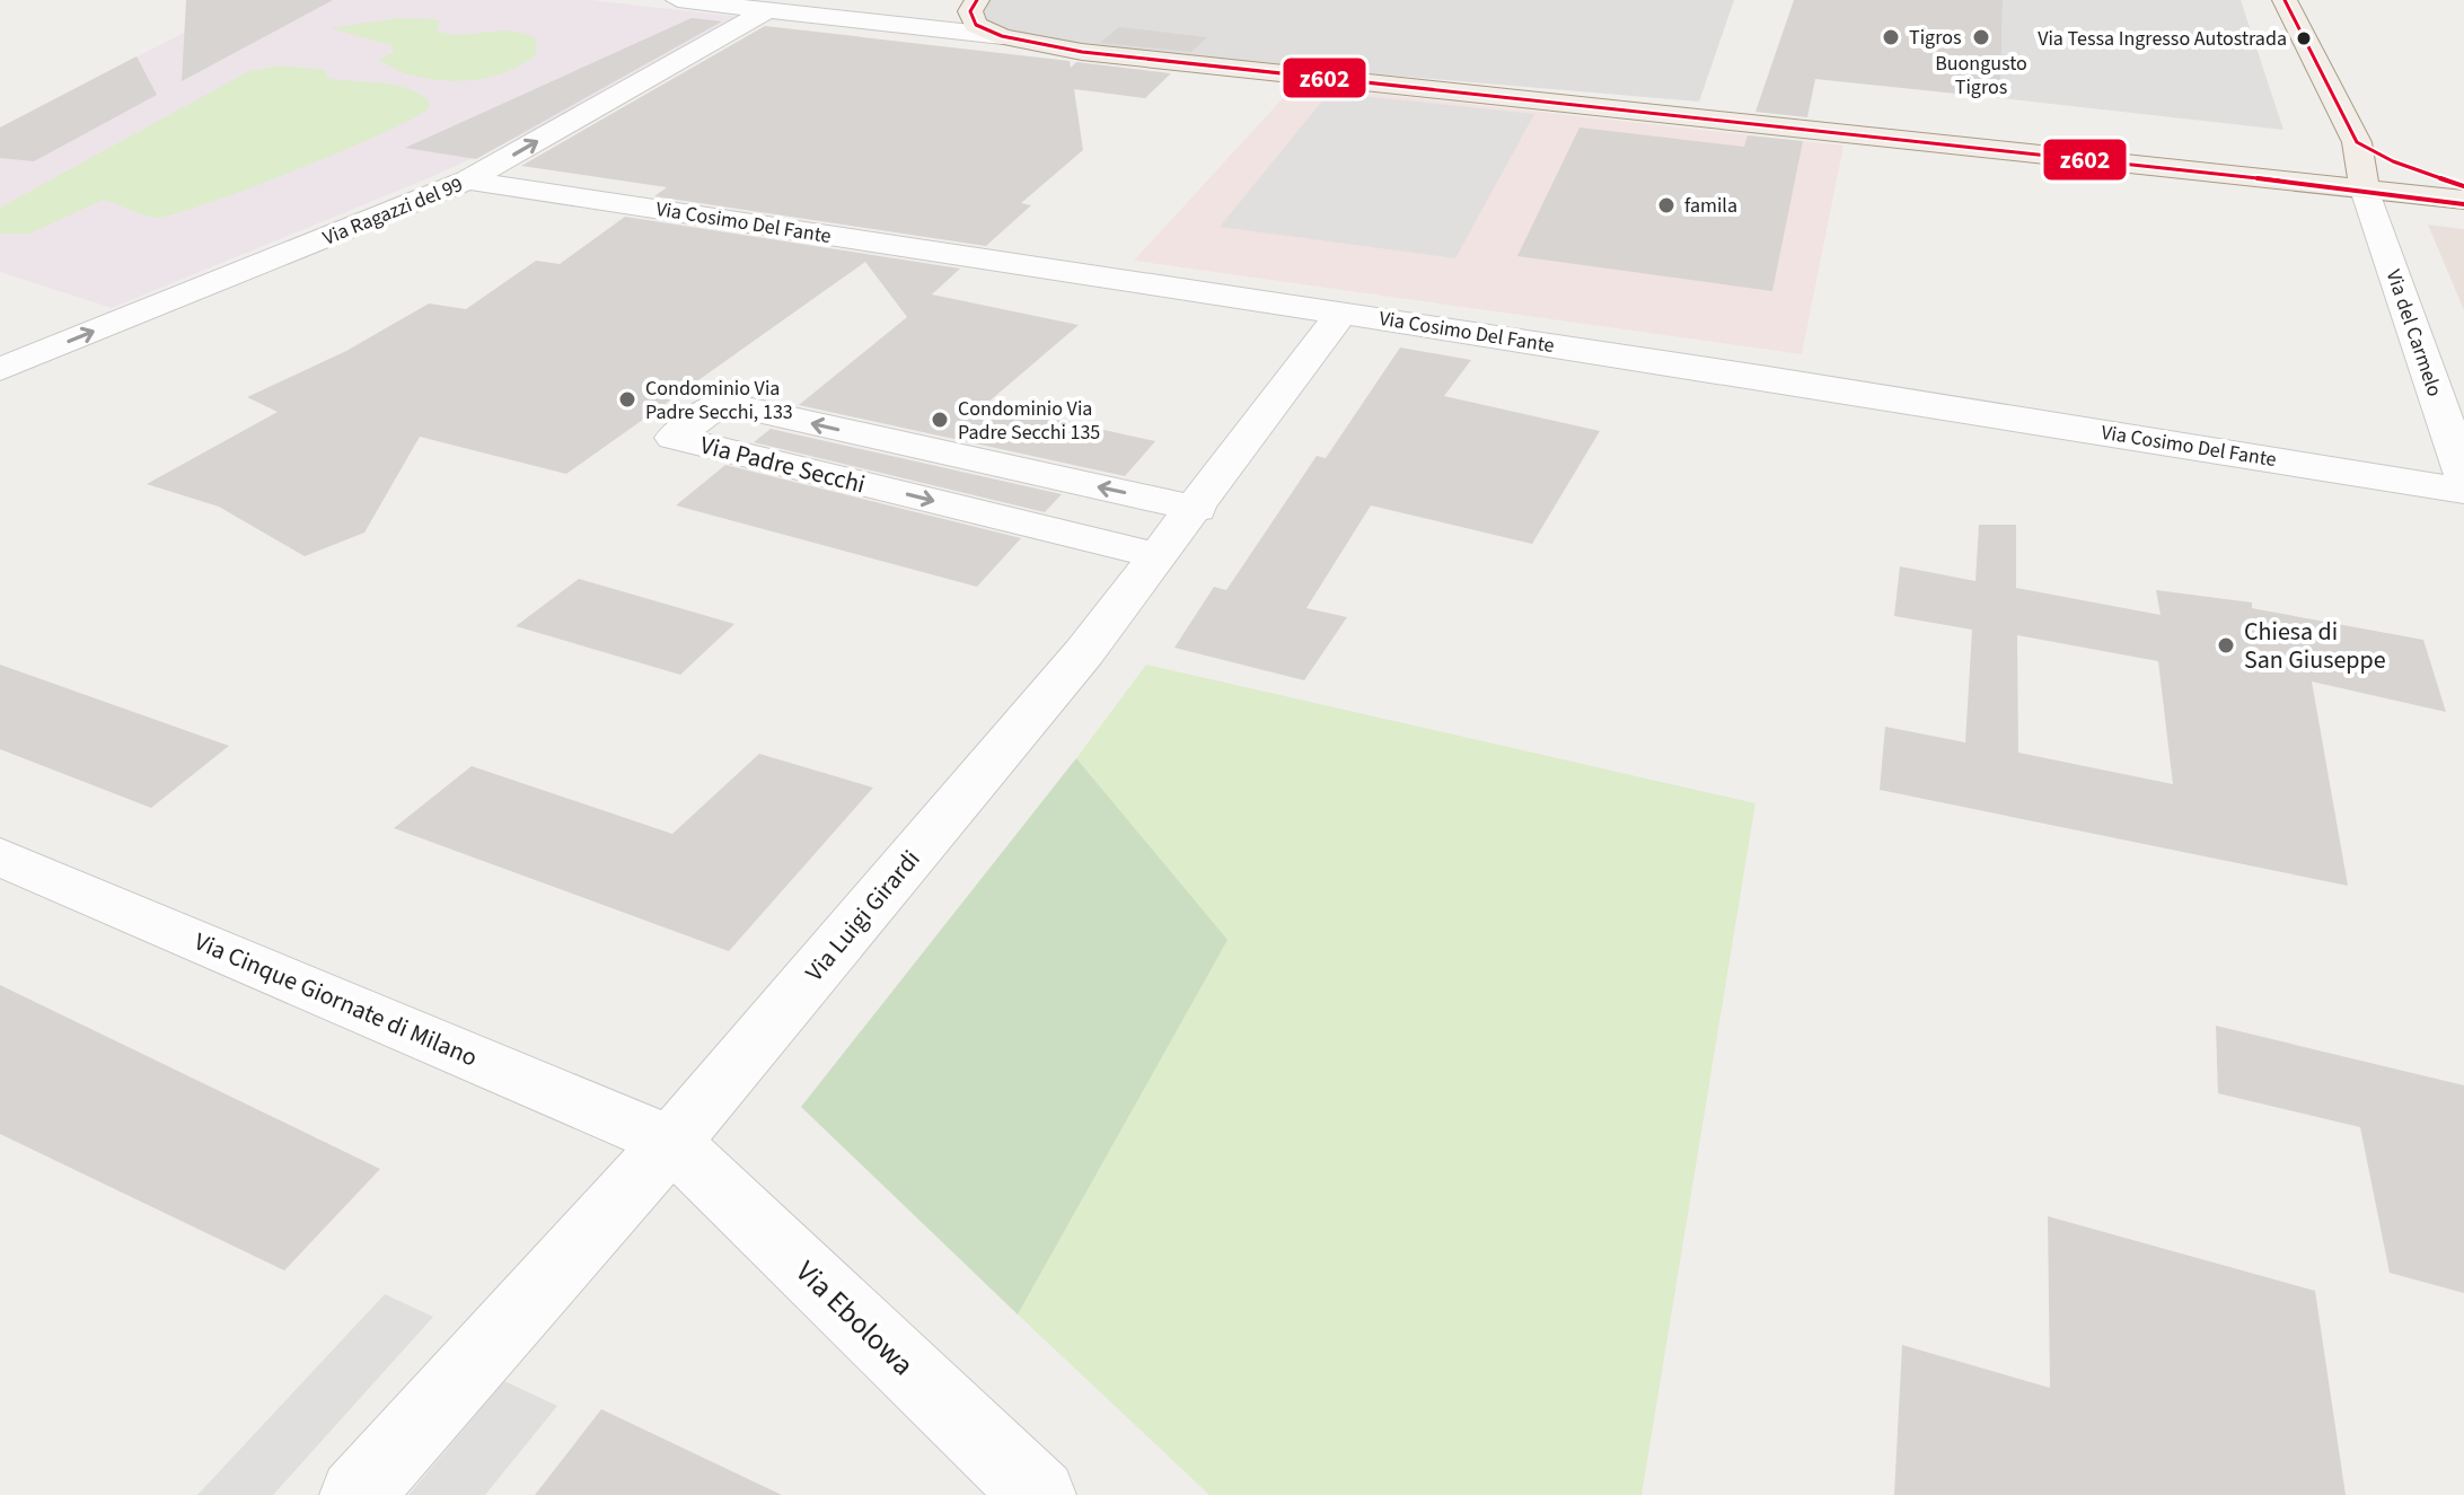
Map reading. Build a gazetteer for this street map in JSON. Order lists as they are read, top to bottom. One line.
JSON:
{"streets":{"street":["Via Ragazzi del 99","Via Cosimo Del Fante","Via del Carmelo","Via Padre Secchi","Via Luigi Girardi","Via Cinque Giornate di Milano","Via Ebolowa"]},"crossings":[["Via Ragazzi del 99","Via Cosimo Del Fante"],["Via Cosimo Del Fante","Via Luigi Girardi"],["Via Padre Secchi","Via Luigi Girardi"],["Via Luigi Girardi","Via Cinque Giornate di Milano"],["Via Luigi Girardi","Via Ebolowa"],["Via Cinque Giornate di Milano","Via Ebolowa"]],"one_way":["Via Ragazzi del 99"],"places":["Tigros","Buongusto Tigros","Via Tessa Ingresso Autostrada","famila","Condominio Via Padre Secchi, 133","Condominio Via Padre Secchi 135","Chiesa di San Giuseppe"],"lines":["transit line z602"]}
